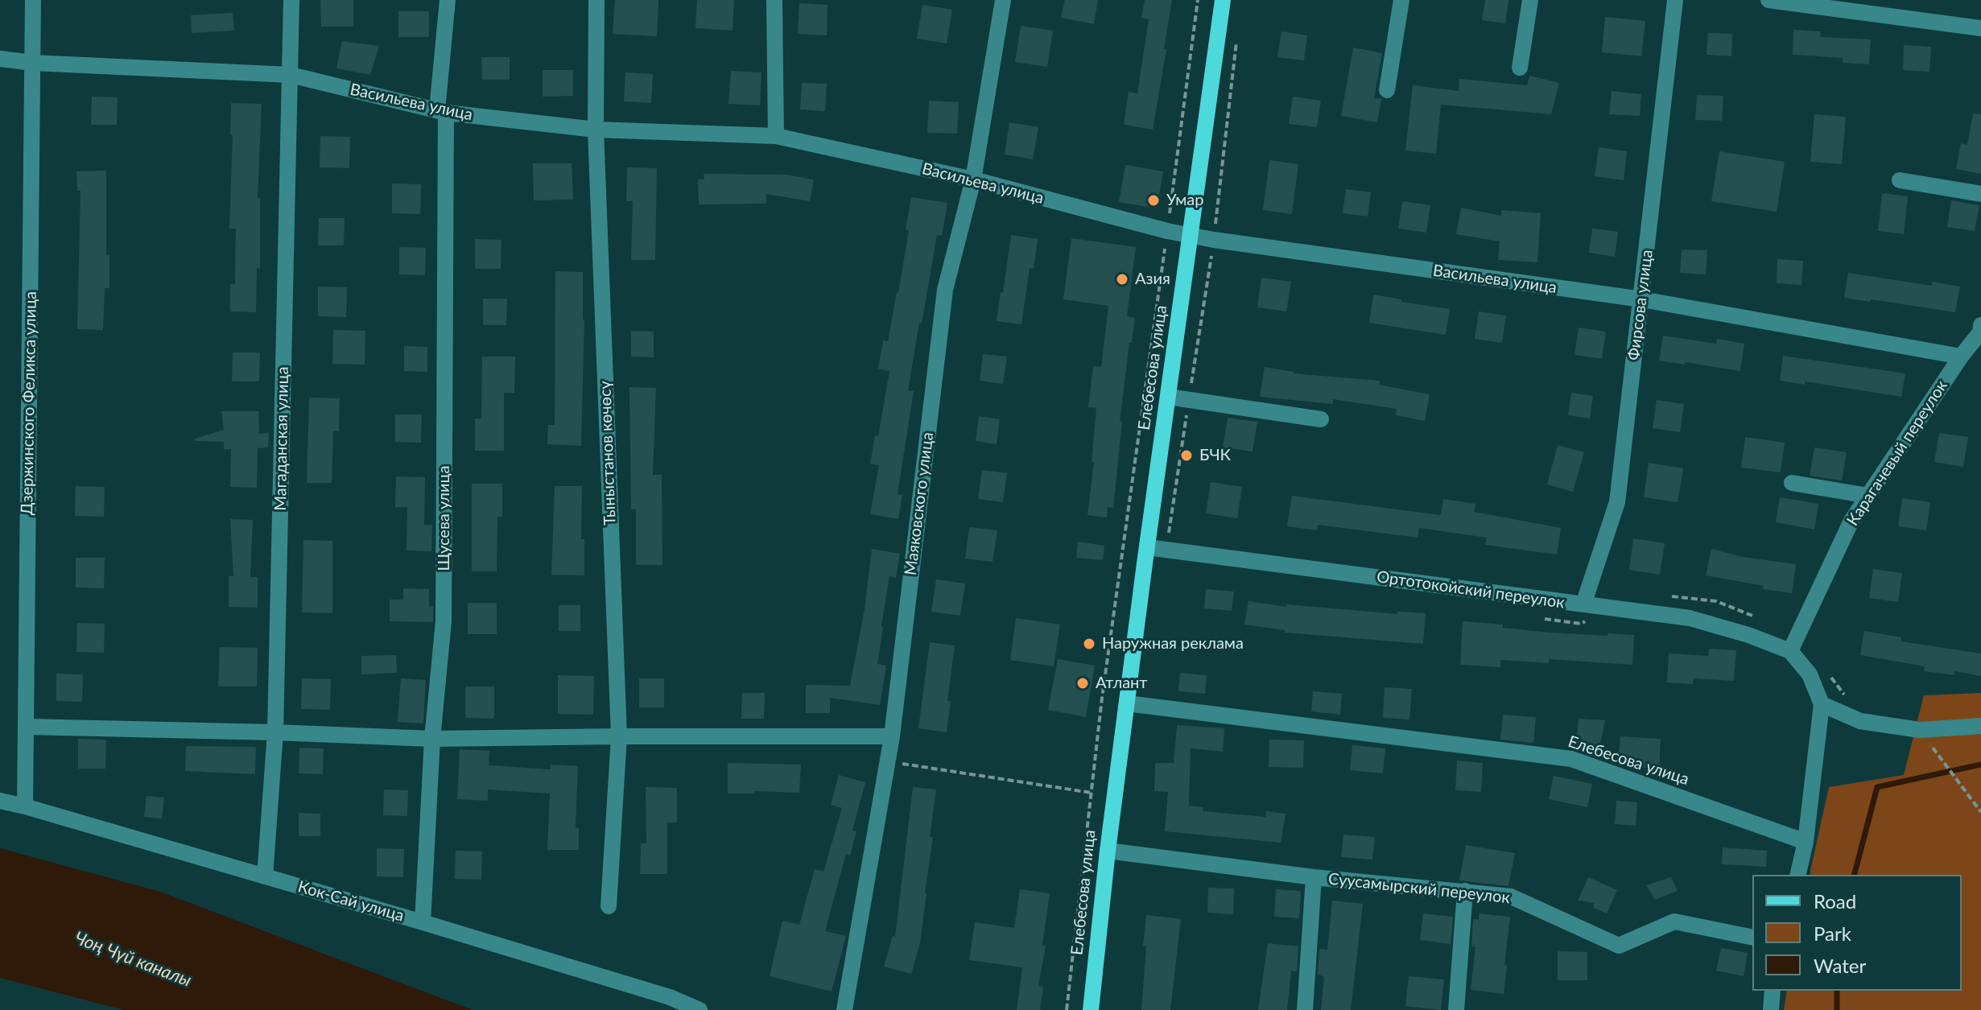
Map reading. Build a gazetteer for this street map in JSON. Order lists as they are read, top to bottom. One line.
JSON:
{"streets":{"main road":["Елебесова улица"],"street":["Васильева улица","Фирсова улица","Дзержинского Феликса улица","Магаданская улица","Тыныстанов көчөсү","Карагачевый переулок","Маяковского улица","Щусева улица","Ортотокойский переулок","Суусамырский переулок","Кок-Сай улица"]},"crossings":[["Васильева улица","Фирсова улица"],["Васильева улица","Елебесова улица"],["Васильева улица","Дзержинского Феликса улица"],["Васильева улица","Магаданская улица"],["Васильева улица","Тыныстанов көчөсү"],["Васильева улица","Карагачевый переулок"],["Васильева улица","Маяковского улица"],["Васильева улица","Щусева улица"],["Фирсова улица","Ортотокойский переулок"],["Елебесова улица","Ортотокойский переулок"],["Елебесова улица","Суусамырский переулок"],["Дзержинского Феликса улица","Кок-Сай улица"],["Магаданская улица","Кок-Сай улица"],["Карагачевый переулок","Ортотокойский переулок"],["Щусева улица","Кок-Сай улица"]],"water":["Чоң Чүй каналы"],"places":["Умар","Азия","БЧК","Наружная реклама","Атлант"],"legend":["Road","Park","Water"]}
